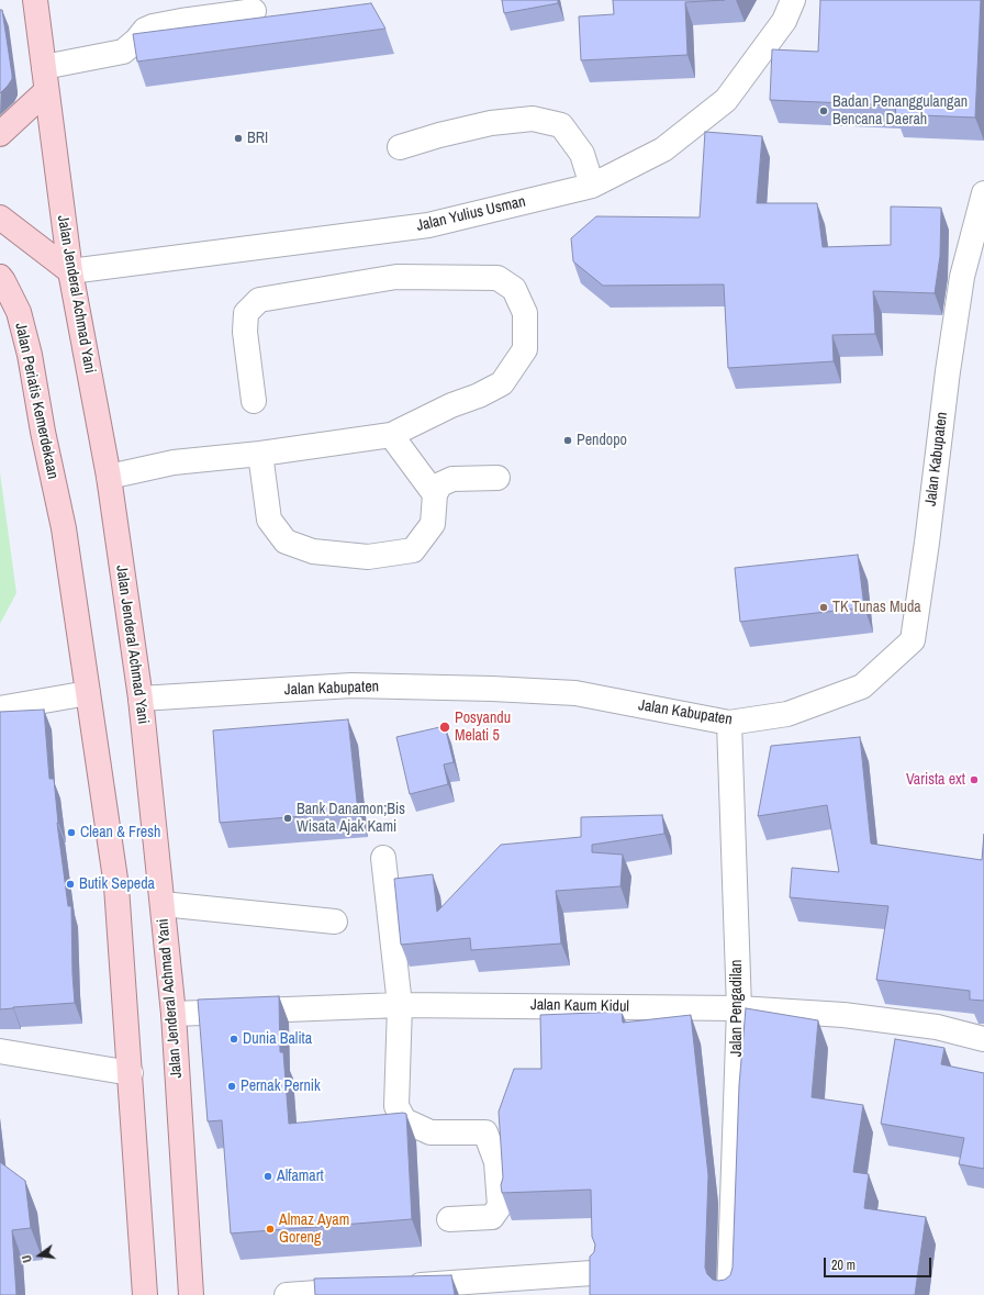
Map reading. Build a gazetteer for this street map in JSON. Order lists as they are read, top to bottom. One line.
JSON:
{"streets":{"main road":["Jalan Jenderal Achmad Yani","Jalan Periatis Kemerdekaan"],"street":["Jalan Yulius Usman","Jalan Kabupaten","Jalan Kaum Kidul","Jalan Pengadilan"]},"crossings":[["Jalan Yulius Usman","Jalan Jenderal Achmad Yani"],["Jalan Jenderal Achmad Yani","Jalan Kabupaten"],["Jalan Jenderal Achmad Yani","Jalan Kaum Kidul"],["Jalan Kabupaten","Jalan Pengadilan"],["Jalan Kaum Kidul","Jalan Pengadilan"]],"places":["Badan Penanggulangan Bencana Daerah","BRI","Pendopo","TK Tunas Muda","Posyandu Melati 5","Varista ext","Bank Danamon;Bis Wisata Ajak Kami","Clean & Fresh","Butik Sepeda","Dunia Balita","Pernak Pernik","Alfamart","Almaz Ayam Goreng"],"scale_bar":"20 m","north":"left"}
